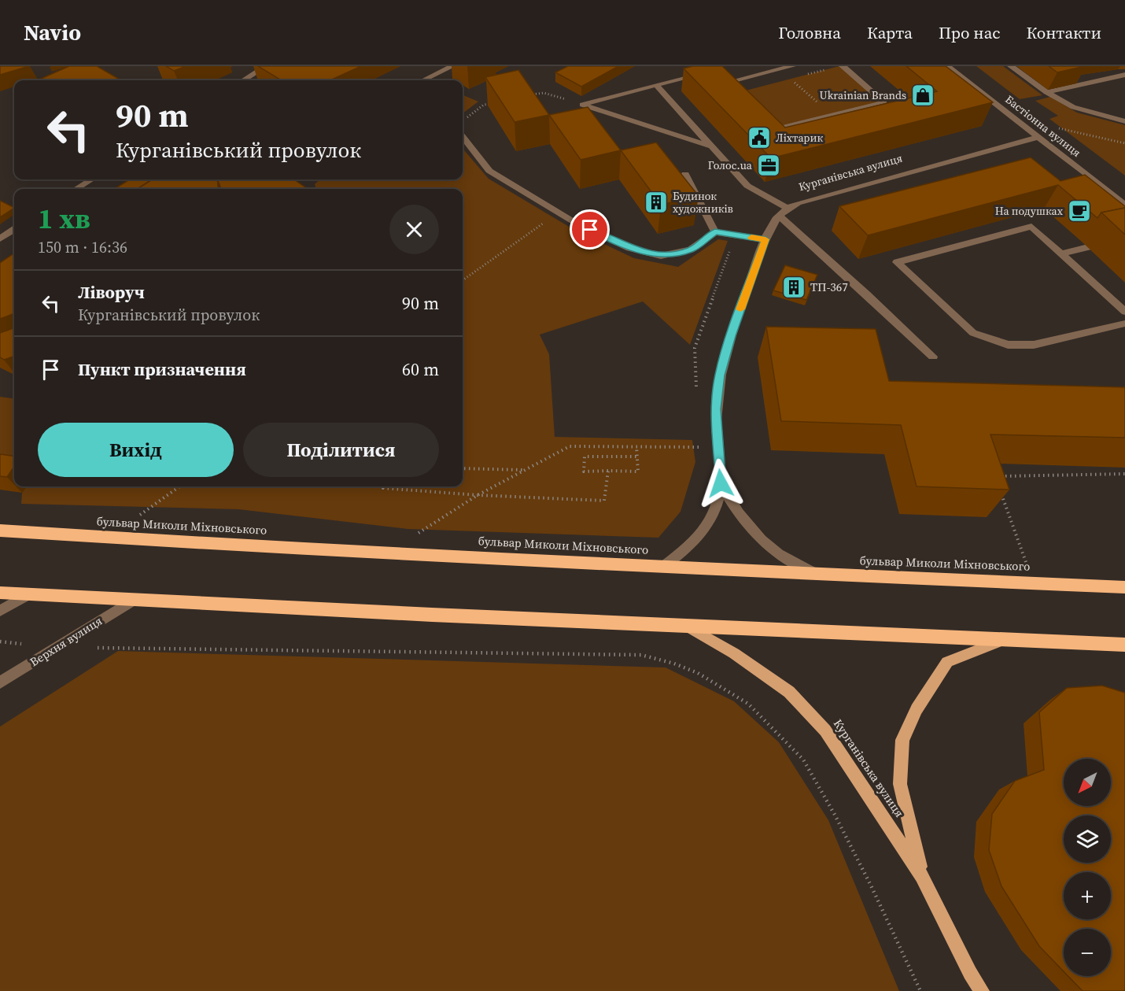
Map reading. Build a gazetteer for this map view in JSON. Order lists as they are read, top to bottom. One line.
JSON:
{"streets":{"highway":["бульвар Миколи Міхновського"],"main road":["Курганівська вулиця"],"street":["Бастіонна вулиця","Верхня вулиця"]},"crossings":[["Бастіонна вулиця","Курганівська вулиця"],["Курганівська вулиця","бульвар Миколи Міхновського"]],"places":{"shop":["Ukrainian Brands"],"public building":["Ліхтарик"],"office":["Голос.ua"],"building":["Будинок художників","ТП-367"],"cafe":["На подушках"]},"north":"bottom left","page":{"header":"Navio","nav":["Головна","Карта","Про нас","Контакти"],"turn":["90 m","Курганівський провулок"],"heading":["1 хв","150 m · 16:36"],"list":[{"name":"Ліворуч","note":"Курганівський провулок","value":"90 m"},{"name":"Пункт призначення","value":"60 m"}],"buttons":["Вихід","Поділитися"],"map_buttons":["+","−"]}}
